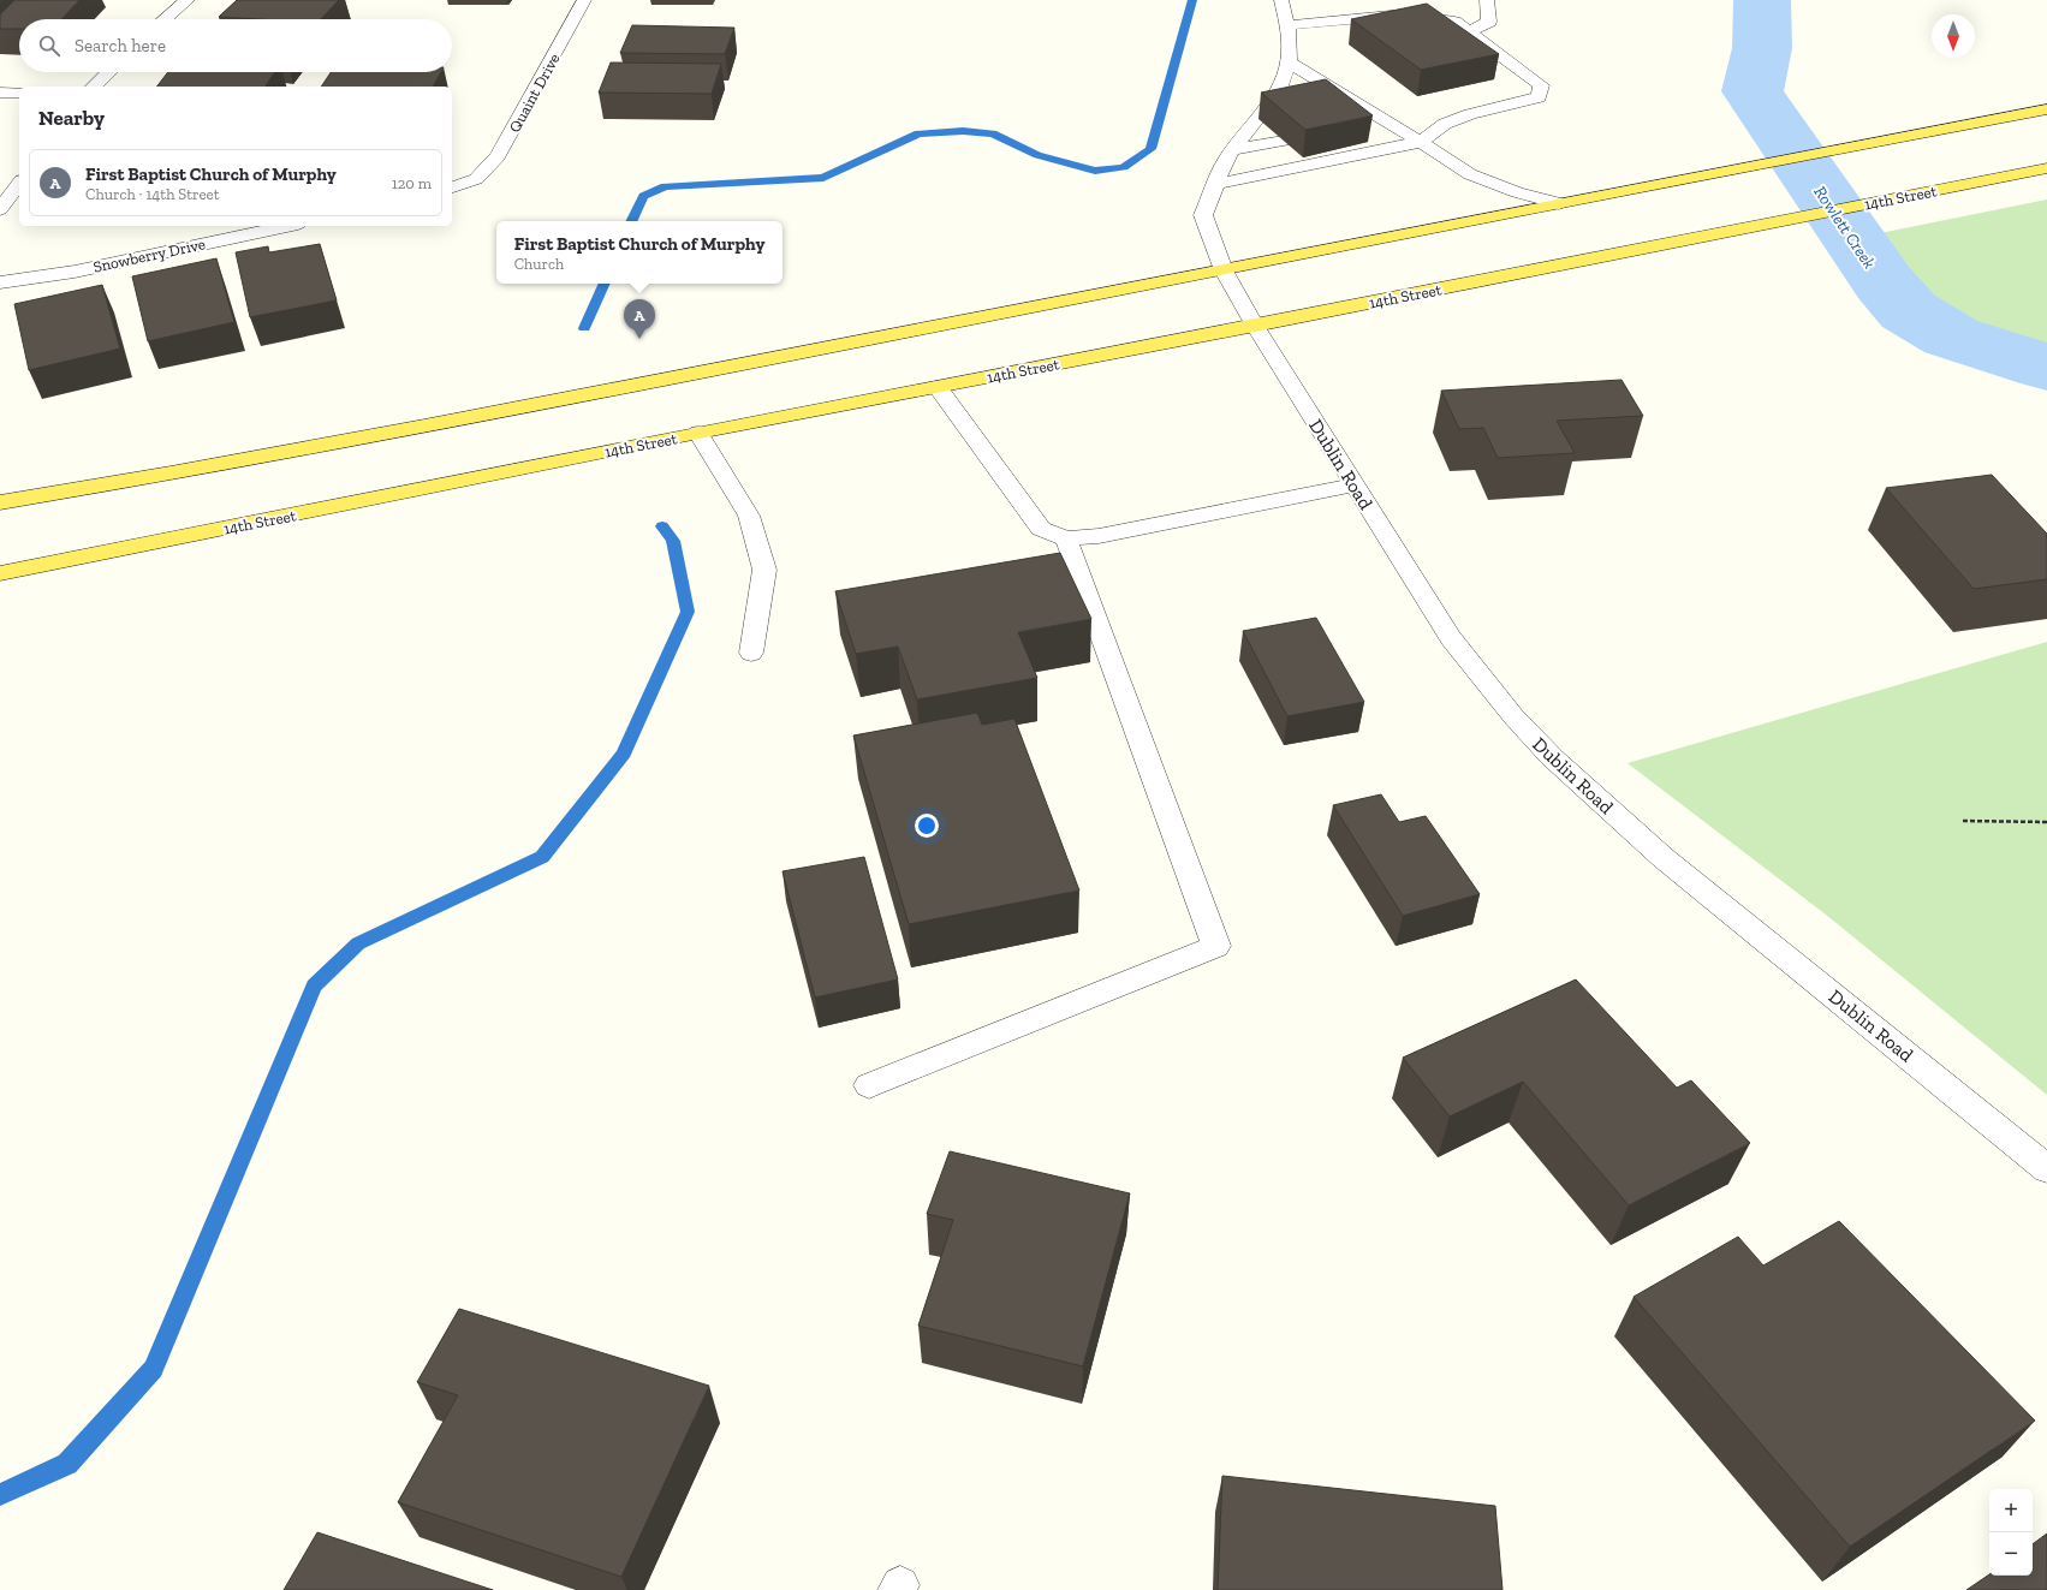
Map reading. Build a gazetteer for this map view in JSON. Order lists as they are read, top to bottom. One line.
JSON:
{"streets":{"main road":["14th Street"],"street":["Quaint Drive","Snowberry Drive","Dublin Road"]},"crossings":[["14th Street","Dublin Road"]],"water":["Rowlett Creek"],"north":"bottom","page":{"search":"Search here","heading":"Nearby","list":[{"mark":"A","name":"First Baptist Church of Murphy","note":"Church · 14th Street","value":"120 m"}],"popup":["First Baptist Church of Murphy","Church"],"pins":"A","map_buttons":["+","−"]}}
